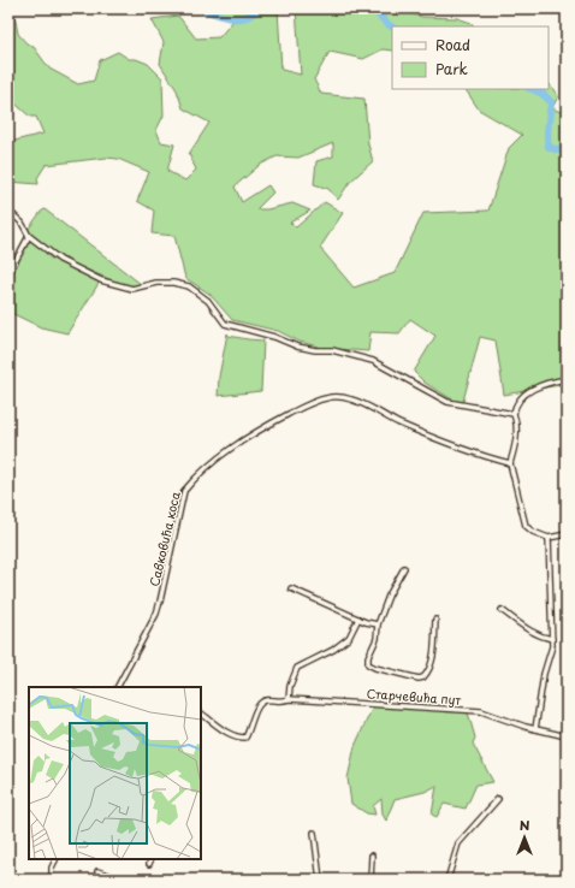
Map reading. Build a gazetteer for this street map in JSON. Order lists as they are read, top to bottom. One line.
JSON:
{"streets":{"street":["Савковића коса","Старчевића пут"]},"legend":["Road","Park"],"north":"top"}
